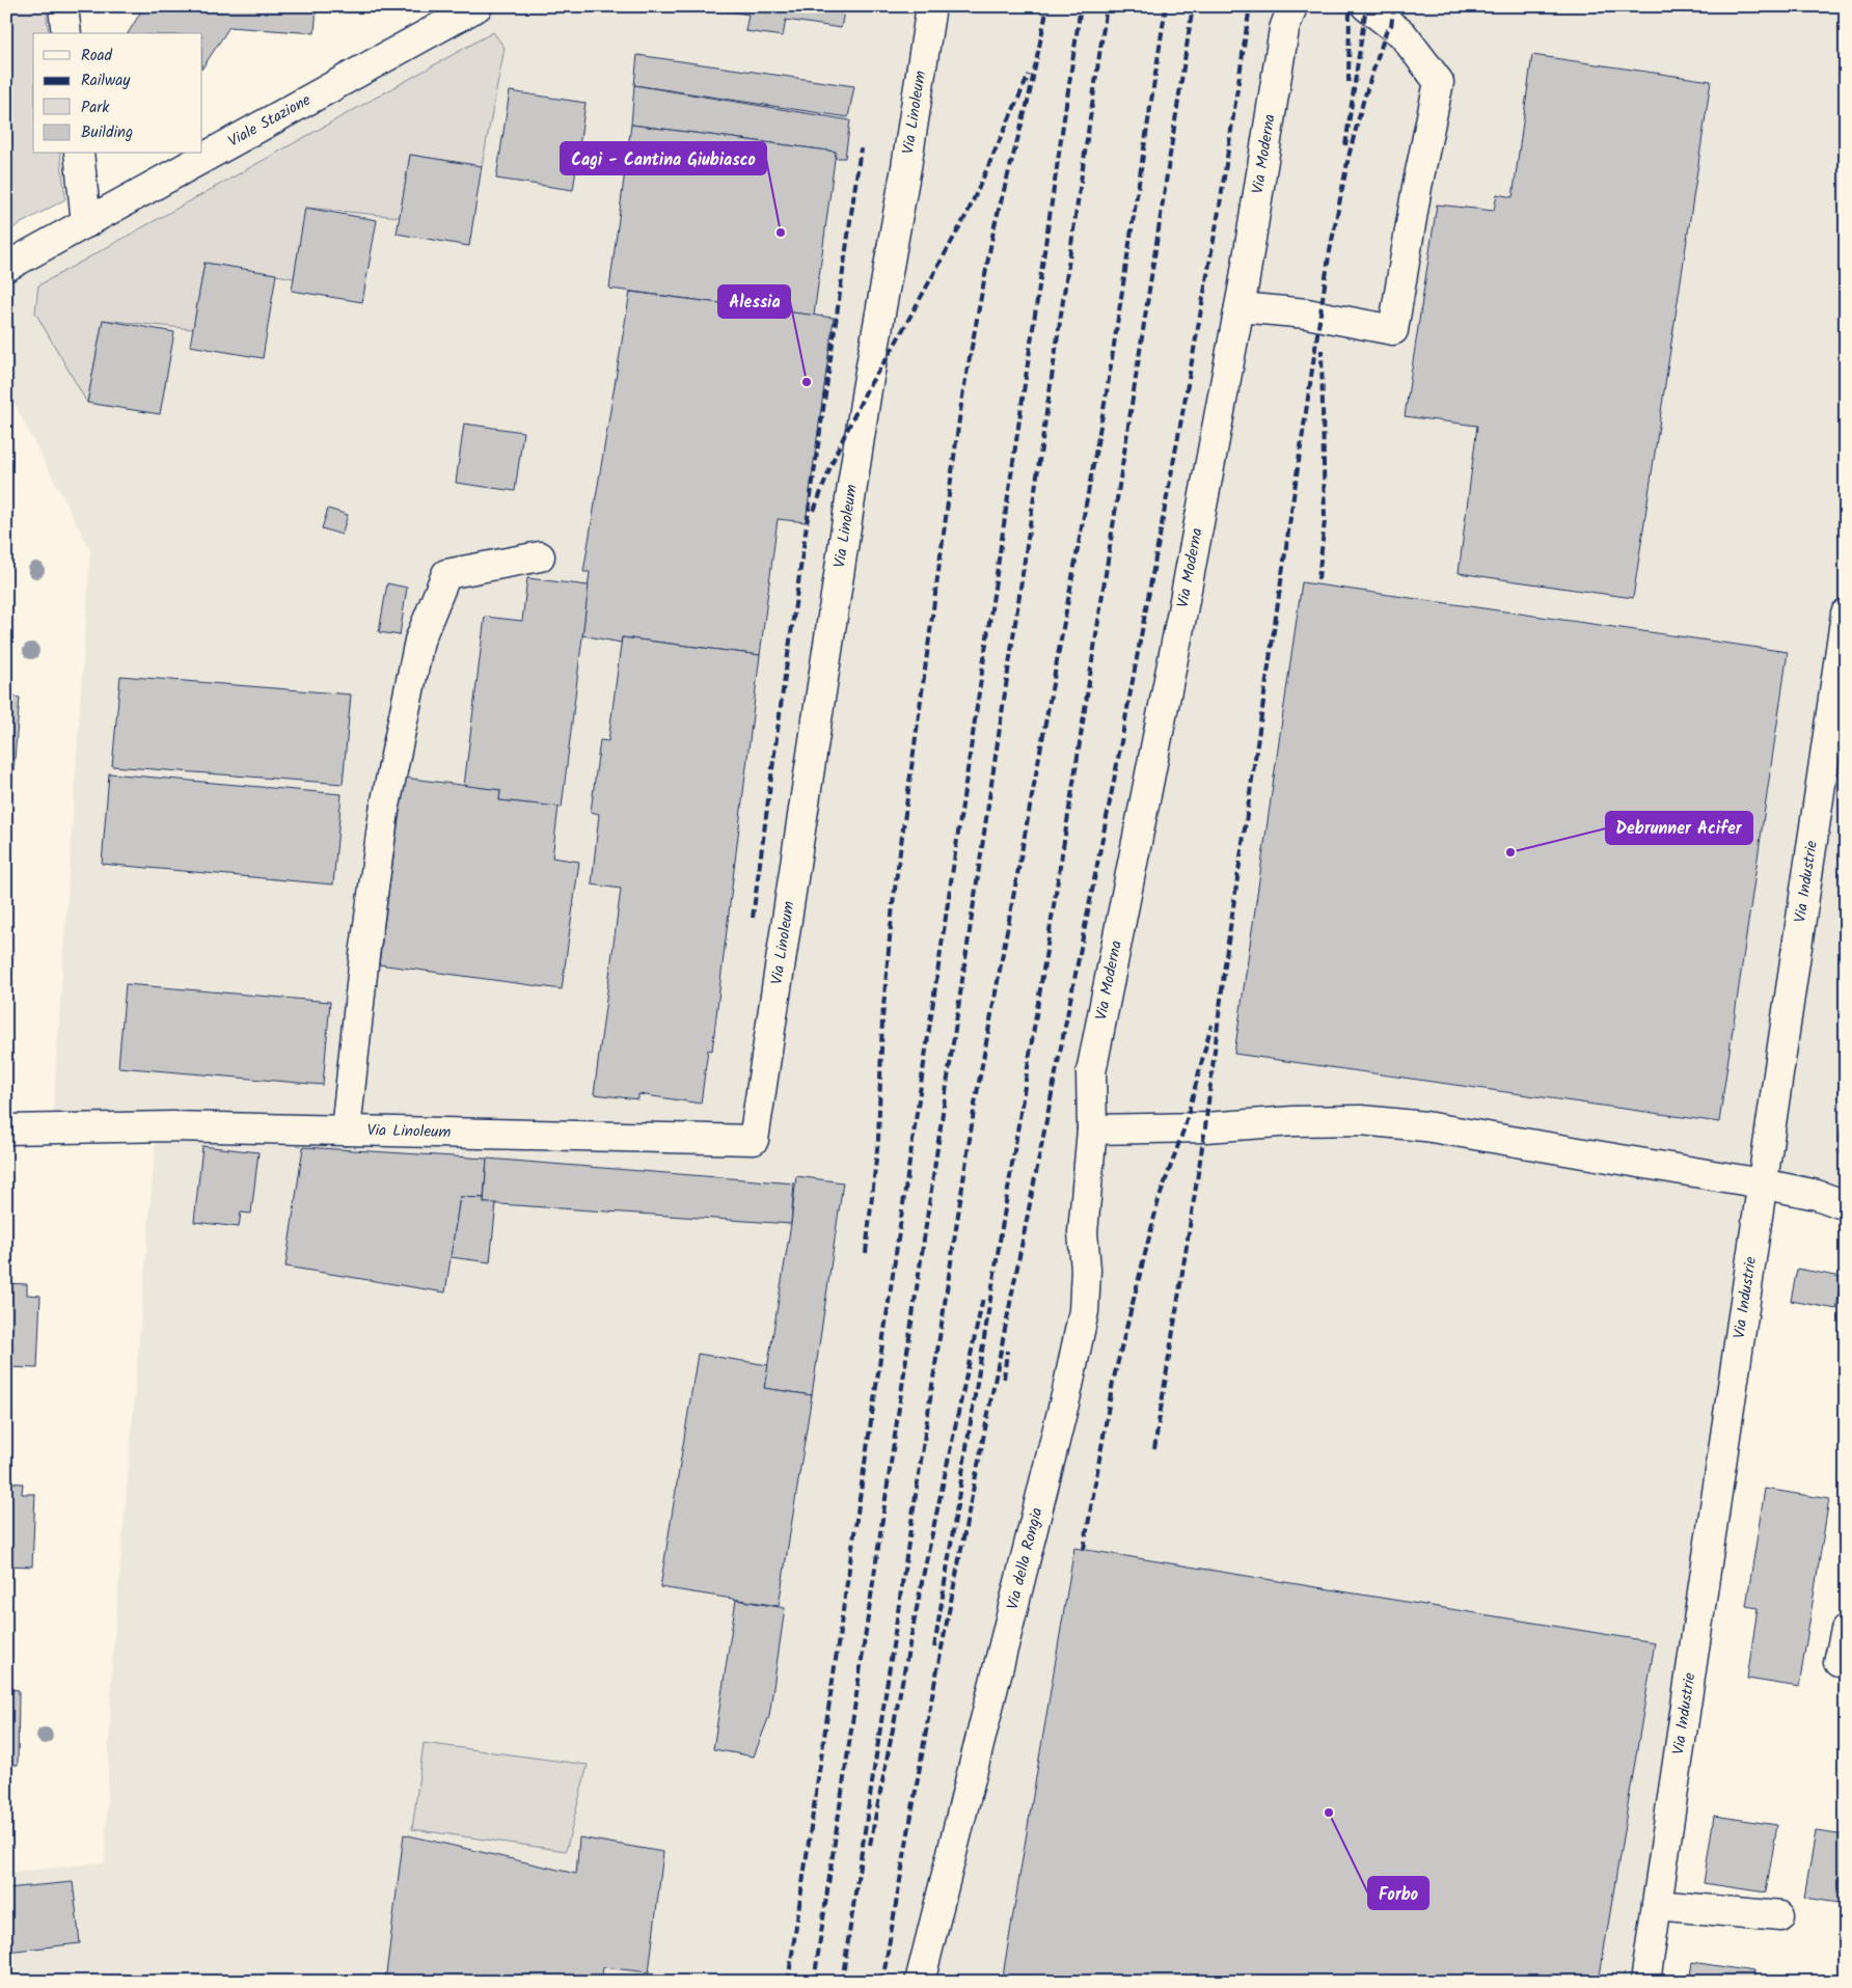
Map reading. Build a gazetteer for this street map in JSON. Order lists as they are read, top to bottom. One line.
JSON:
{"streets":{"street":["Via Linoleum","Viale Stazione","Via Moderna","Via Industrie","Via della Rongia"]},"crossings":[["Via Moderna","Via della Rongia"]],"places":["Cagi - Cantina Giubiasco","Alessia","Debrunner Acifer","Forbo"],"legend":["Road","Railway","Park","Building"]}
